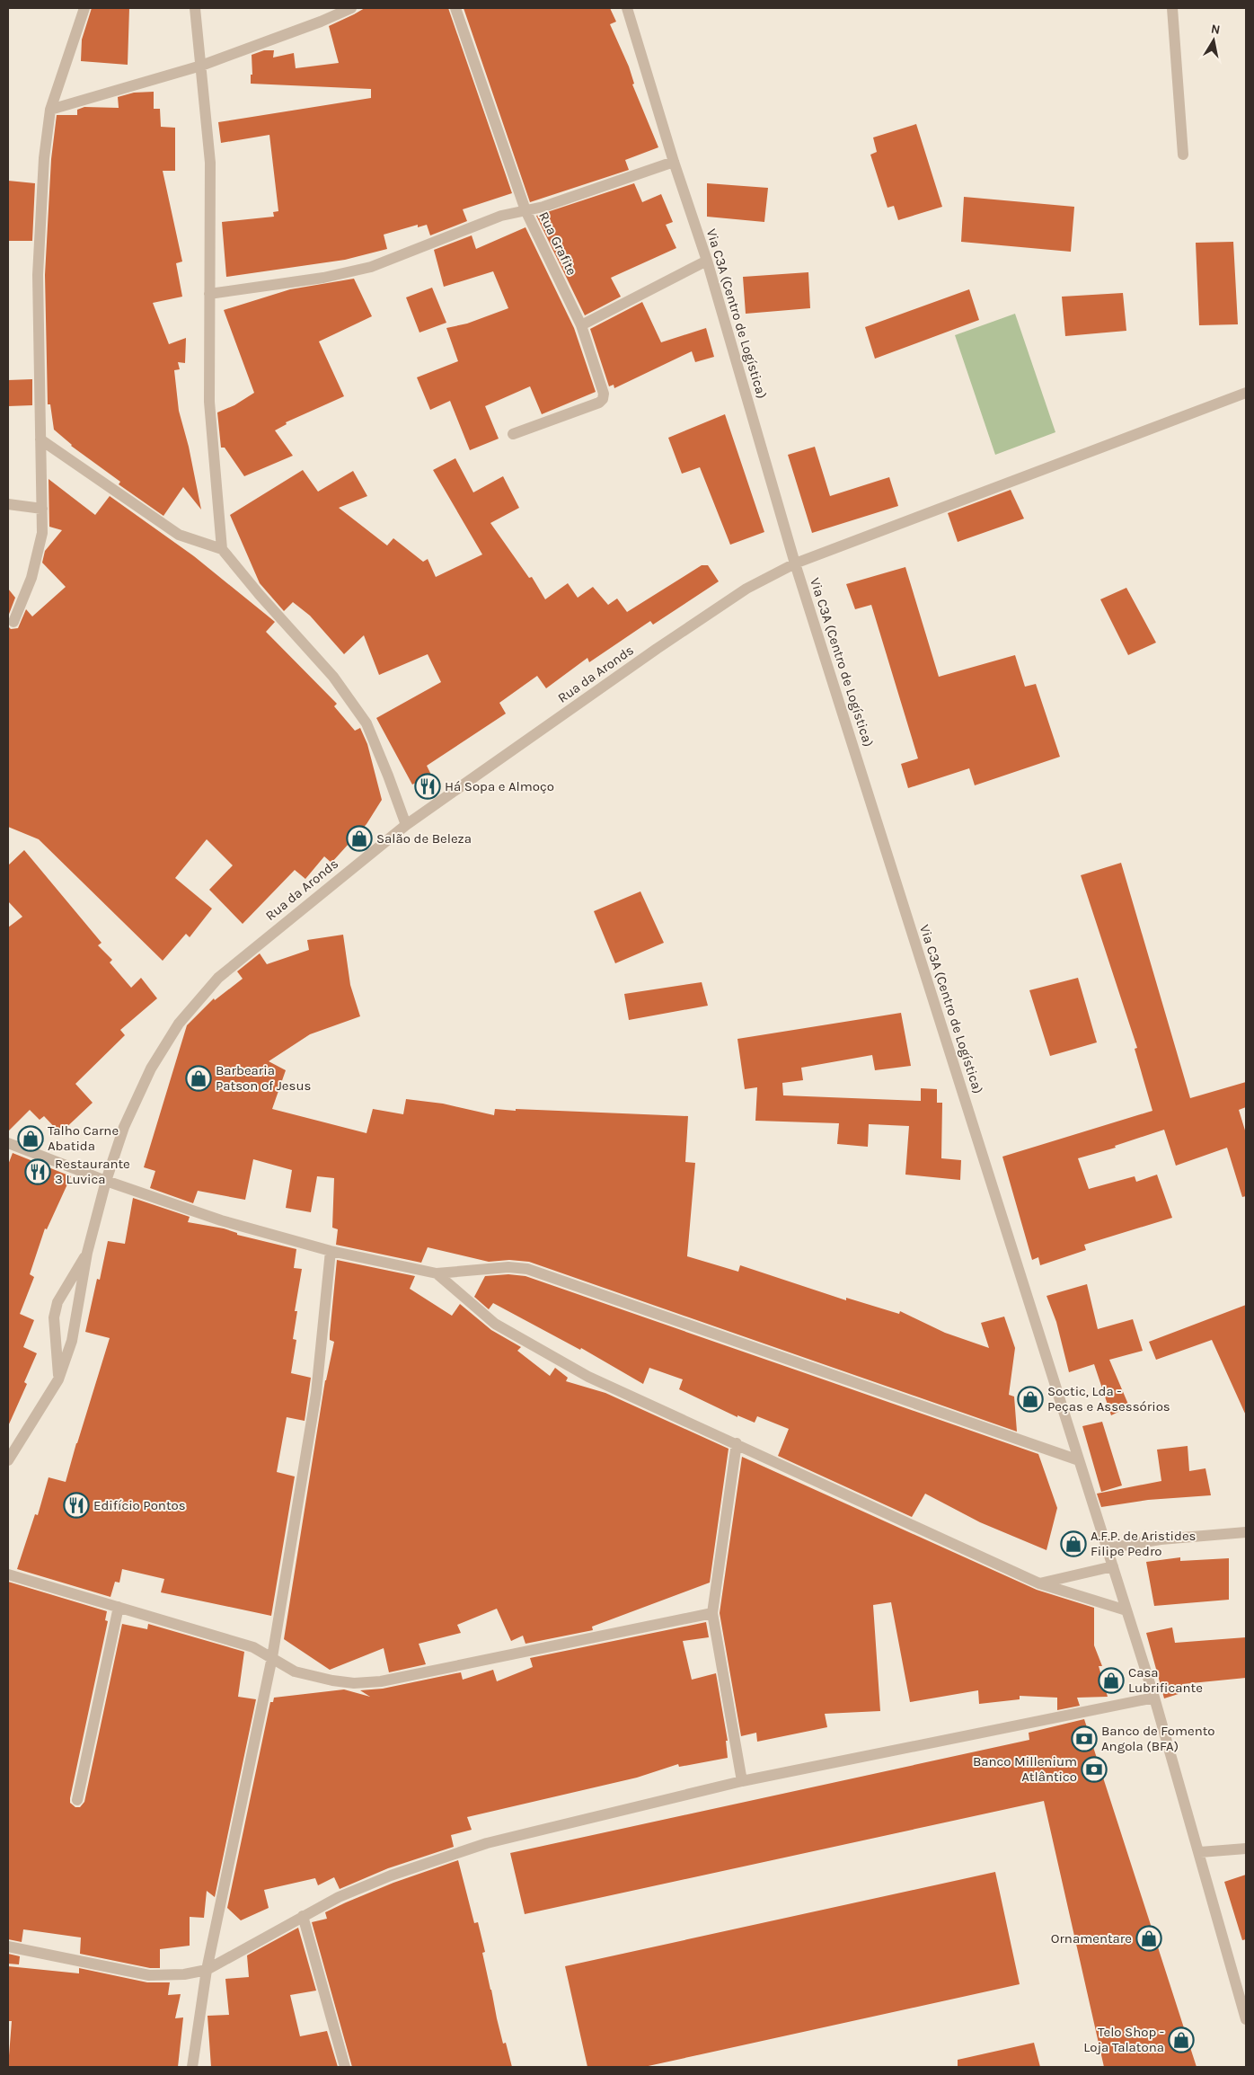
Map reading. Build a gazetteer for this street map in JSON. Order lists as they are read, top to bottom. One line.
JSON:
{"streets":{"street":["Rua Grafite","Via C3A (Centro de Logística)","Rua da Aronds"]},"crossings":[["Via C3A (Centro de Logística)","Rua da Aronds"]],"places":{"restaurant":["Há Sopa e Almoço","Restaurante 3 Luvica","Edifício Pontos"],"shop":["Salão de Beleza","Barbearia Patson of Jesus","Talho Carne Abatida","Soctic, Lda - Peças e Assessórios","A.F.P. de Aristides Filipe Pedro","Casa Lubrificante","Ornamentare","Telo Shop - Loja Talatona"],"bank":["Banco de Fomento Angola (BFA)","Banco Millenium Atlântico"]},"north":"top"}
